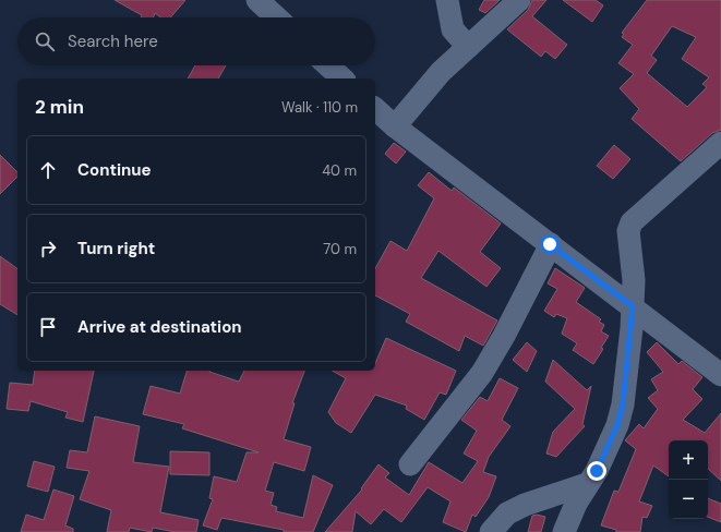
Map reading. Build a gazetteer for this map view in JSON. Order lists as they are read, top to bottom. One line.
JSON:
{"page":{"search":"Search here","heading":["2 min","Walk · 110 m"],"list":[["Continue","40 m"],["Turn right","70 m"],"Arrive at destination"],"map_buttons":["+","−"]}}
